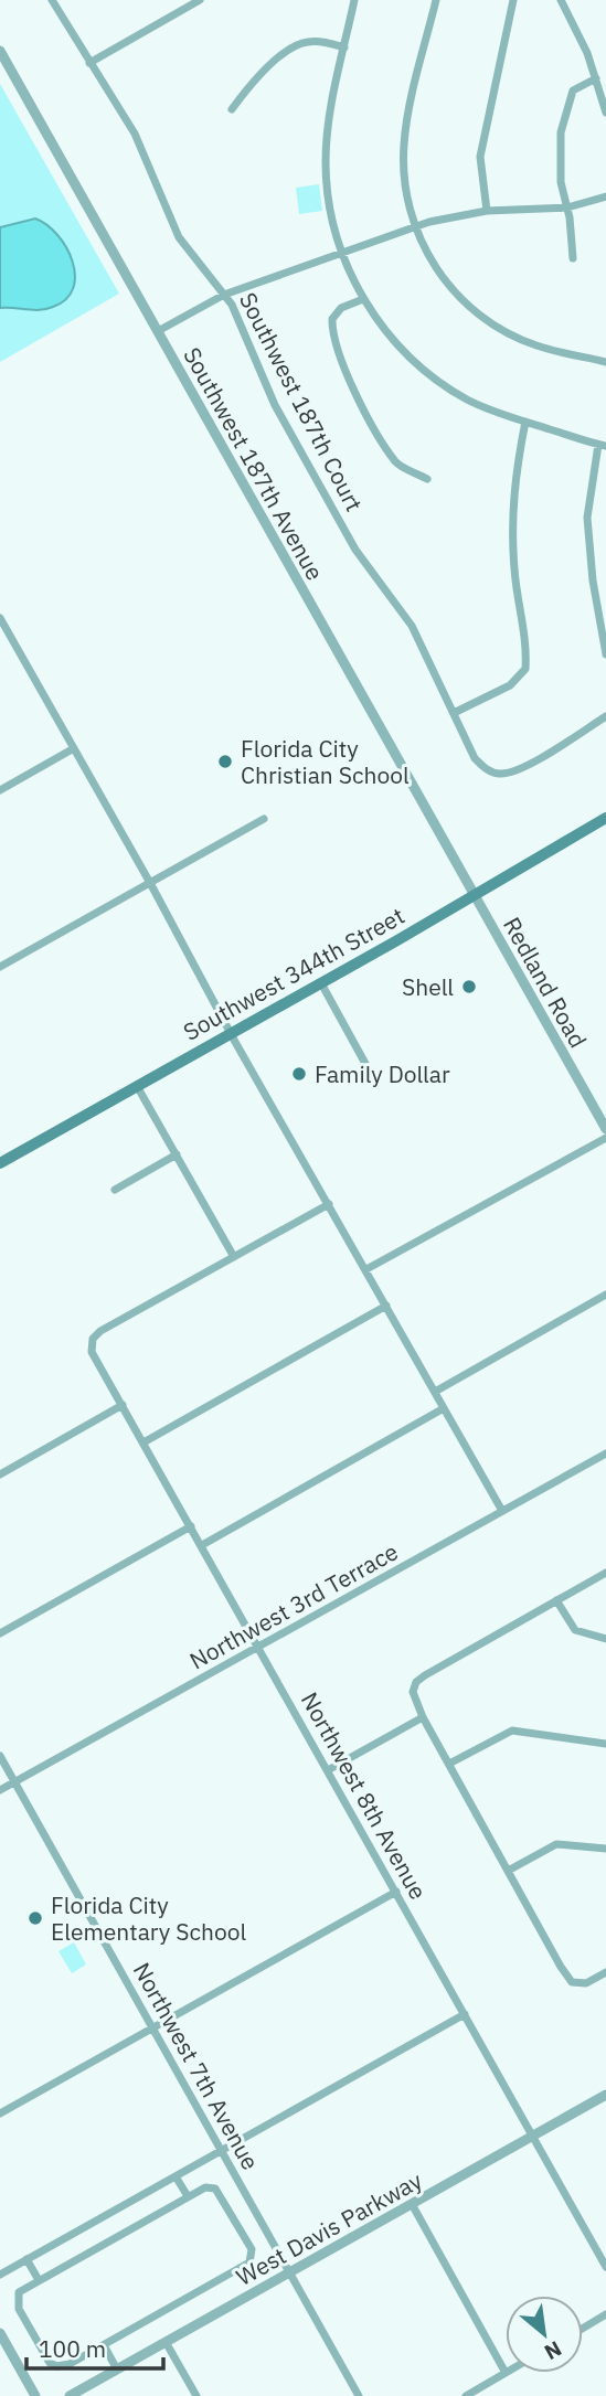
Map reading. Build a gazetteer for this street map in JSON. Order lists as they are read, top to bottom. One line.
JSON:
{"streets":{"main road":["Southwest 344th Street"],"street":["Southwest 187th Court","Southwest 187th Avenue","Redland Road","Northwest 3rd Terrace","Northwest 8th Avenue","Northwest 7th Avenue","West Davis Parkway"]},"crossings":[["Southwest 187th Avenue","Southwest 344th Street"],["Southwest 187th Avenue","Redland Road"],["Southwest 344th Street","Redland Road"],["Northwest 3rd Terrace","Northwest 8th Avenue"],["Northwest 3rd Terrace","Northwest 7th Avenue"],["Northwest 8th Avenue","West Davis Parkway"],["Northwest 7th Avenue","West Davis Parkway"]],"places":["Florida City Christian School","Shell","Family Dollar","Florida City Elementary School"],"scale_bar":"100 m","north":"bottom right"}
